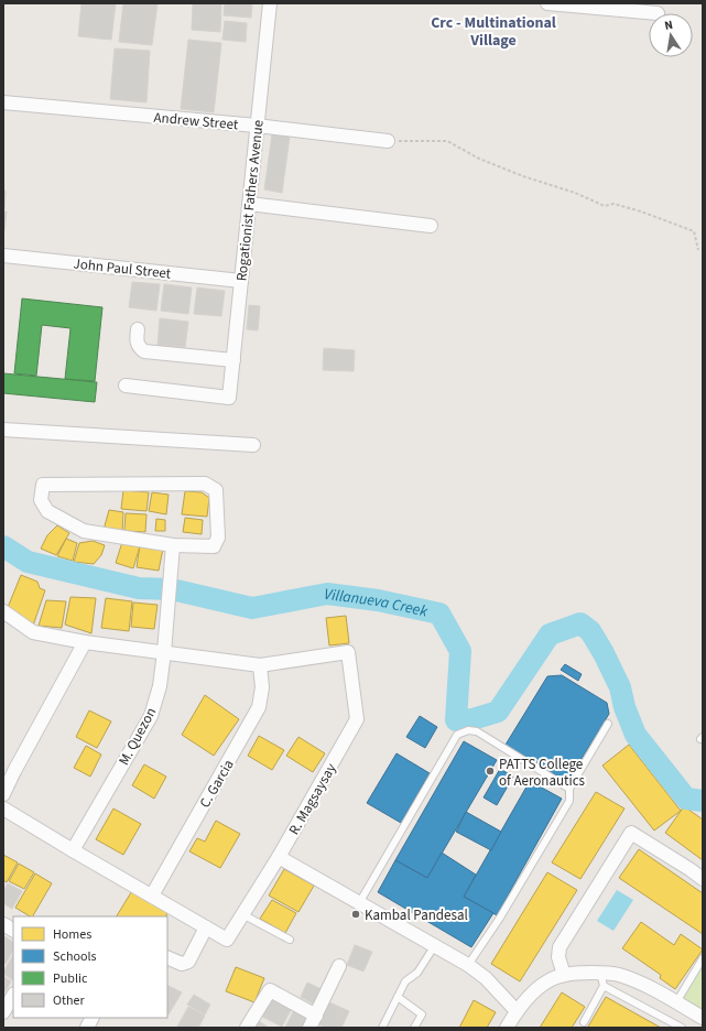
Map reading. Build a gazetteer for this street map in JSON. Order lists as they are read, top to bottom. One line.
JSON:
{"streets":{"street":["Andrew Street","Rogationist Fathers Avenue","John Paul Street","M. Quezon","C. Garcia","R. Magsaysay"]},"crossings":[["Andrew Street","Rogationist Fathers Avenue"],["Rogationist Fathers Avenue","John Paul Street"],["M. Quezon","R. Magsaysay"],["C. Garcia","R. Magsaysay"]],"districts":["Crc - Multinational Village"],"water":["Villanueva Creek"],"places":["PATTS College of Aeronautics","Kambal Pandesal"],"legend":["Homes","Schools","Public","Other"],"north":"top"}
